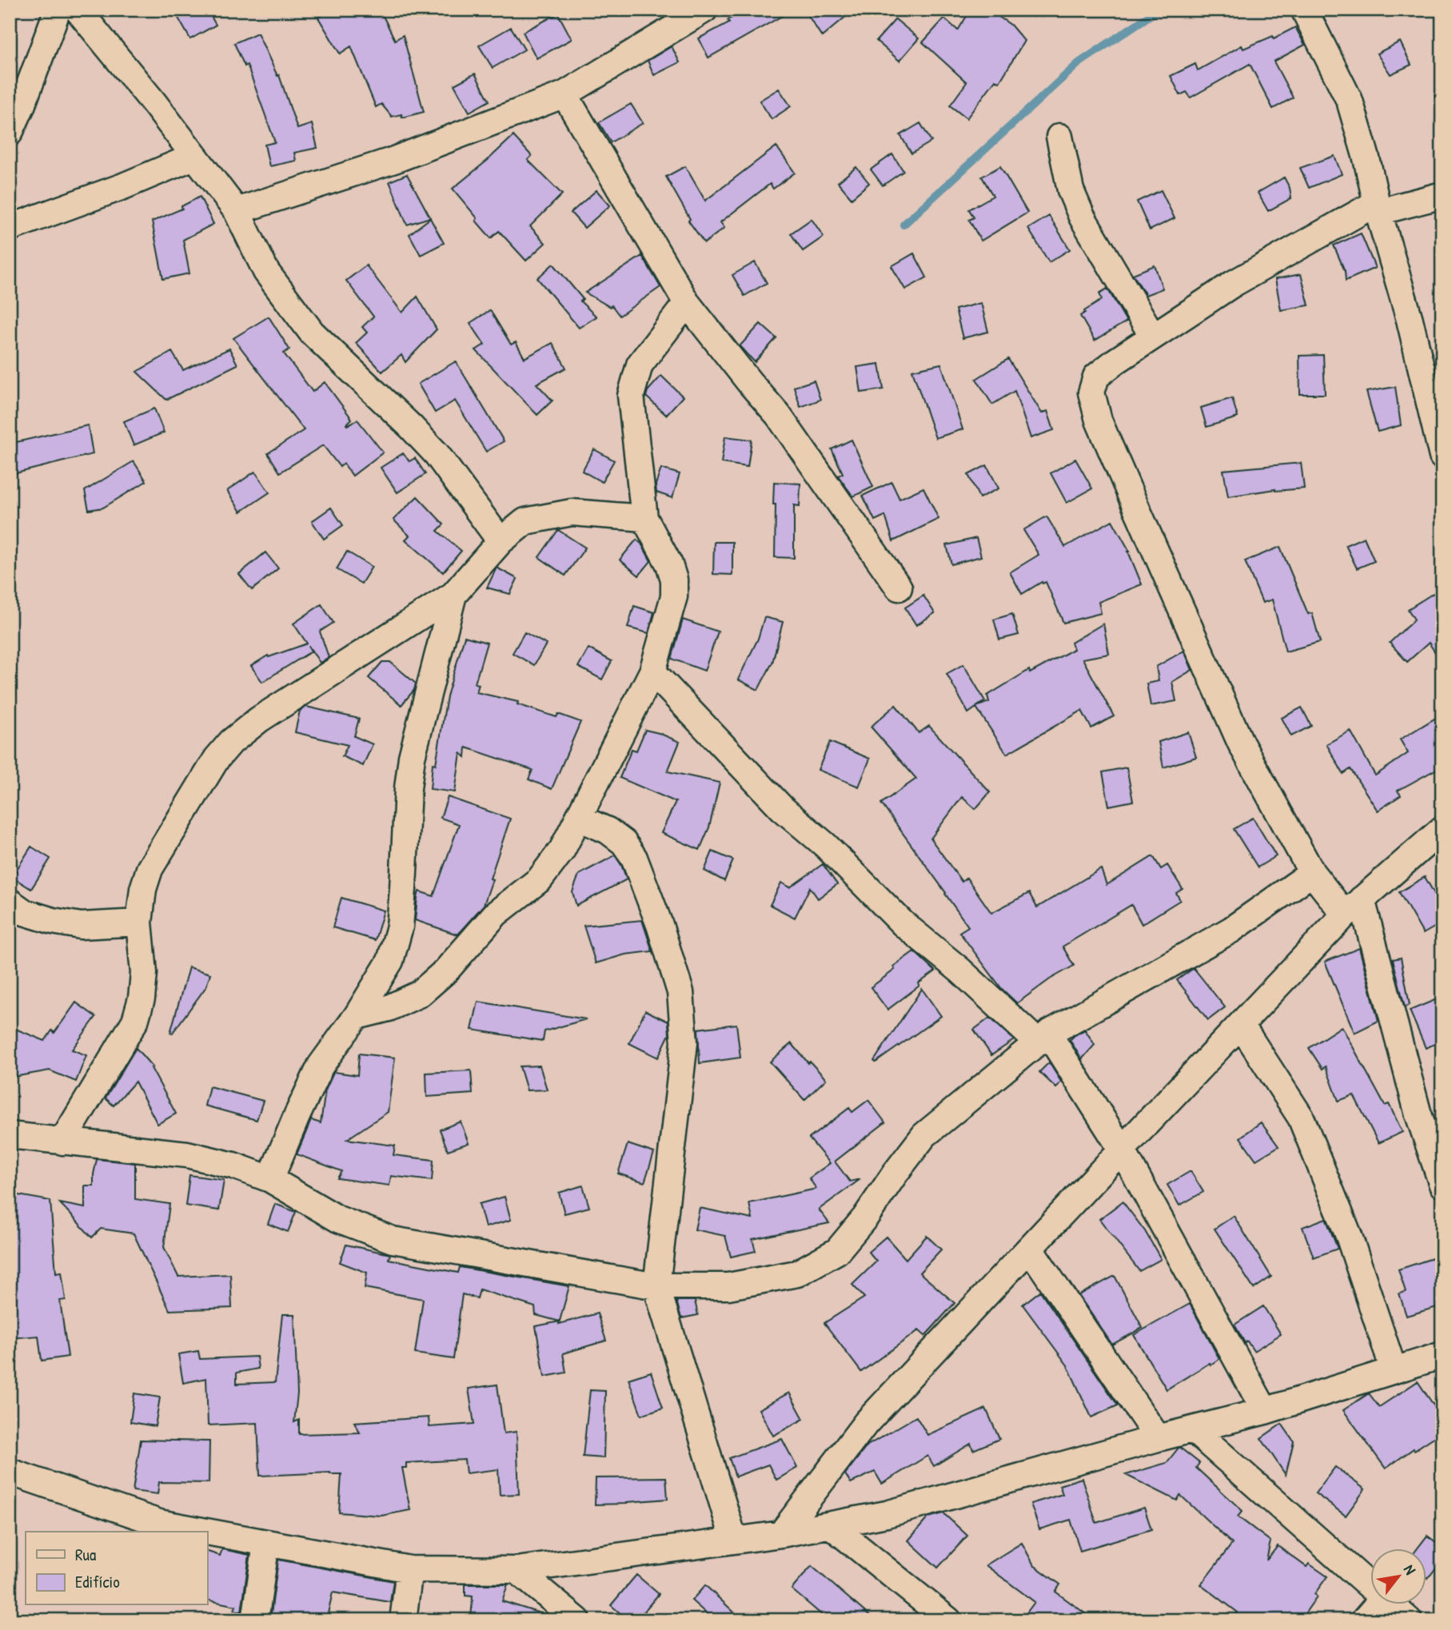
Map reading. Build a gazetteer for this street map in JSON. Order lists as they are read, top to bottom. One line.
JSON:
{"legend":["Rua","Edifício"],"north":"top right"}
